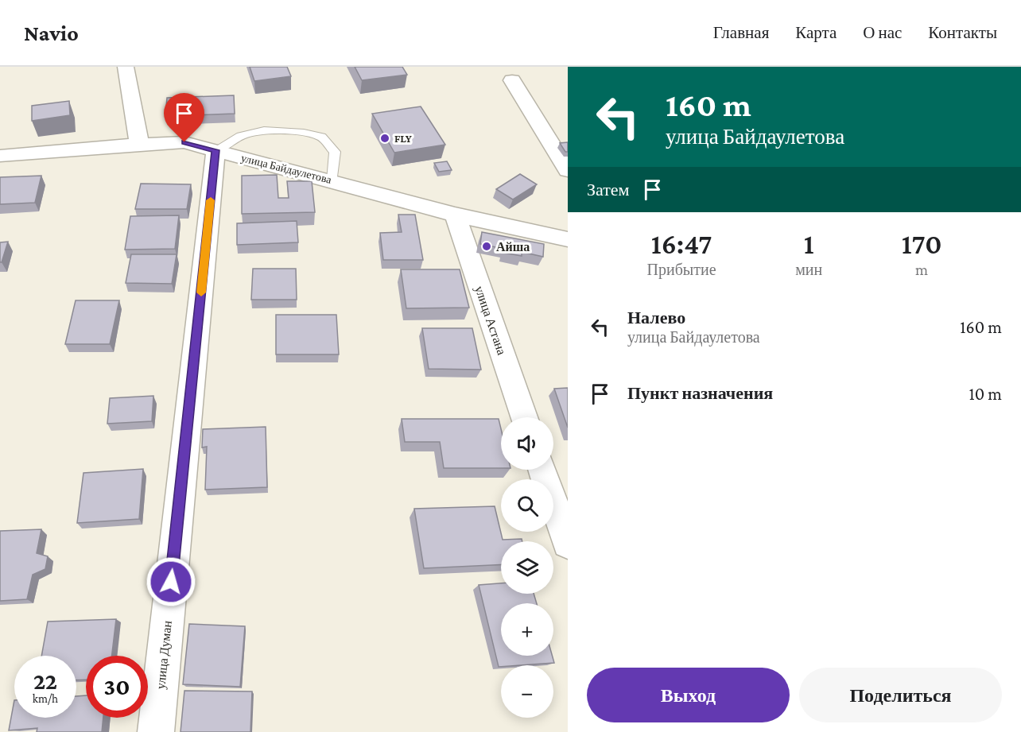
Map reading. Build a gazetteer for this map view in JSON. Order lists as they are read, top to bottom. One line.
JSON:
{"streets":{"street":["улица Байдаулетова","улица Астана","улица Думан"]},"crossings":[["улица Байдаулетова","улица Астана"],["улица Байдаулетова","улица Думан"]],"places":["FLY","Айша"],"page":{"header":"Navio","nav":["Главная","Карта","О нас","Контакты"],"turn":["160 m","улица Байдаулетова"],"then":"Затем","eta":["16:47","Прибытие","1","мин","170","m"],"list":[{"name":"Налево","note":"улица Байдаулетова","value":"160 m"},{"name":"Пункт назначения","value":"10 m"}],"map_buttons":["+","−"],"speed":"22 km/h","limit":"30","buttons":["Выход","Поделиться"]}}
